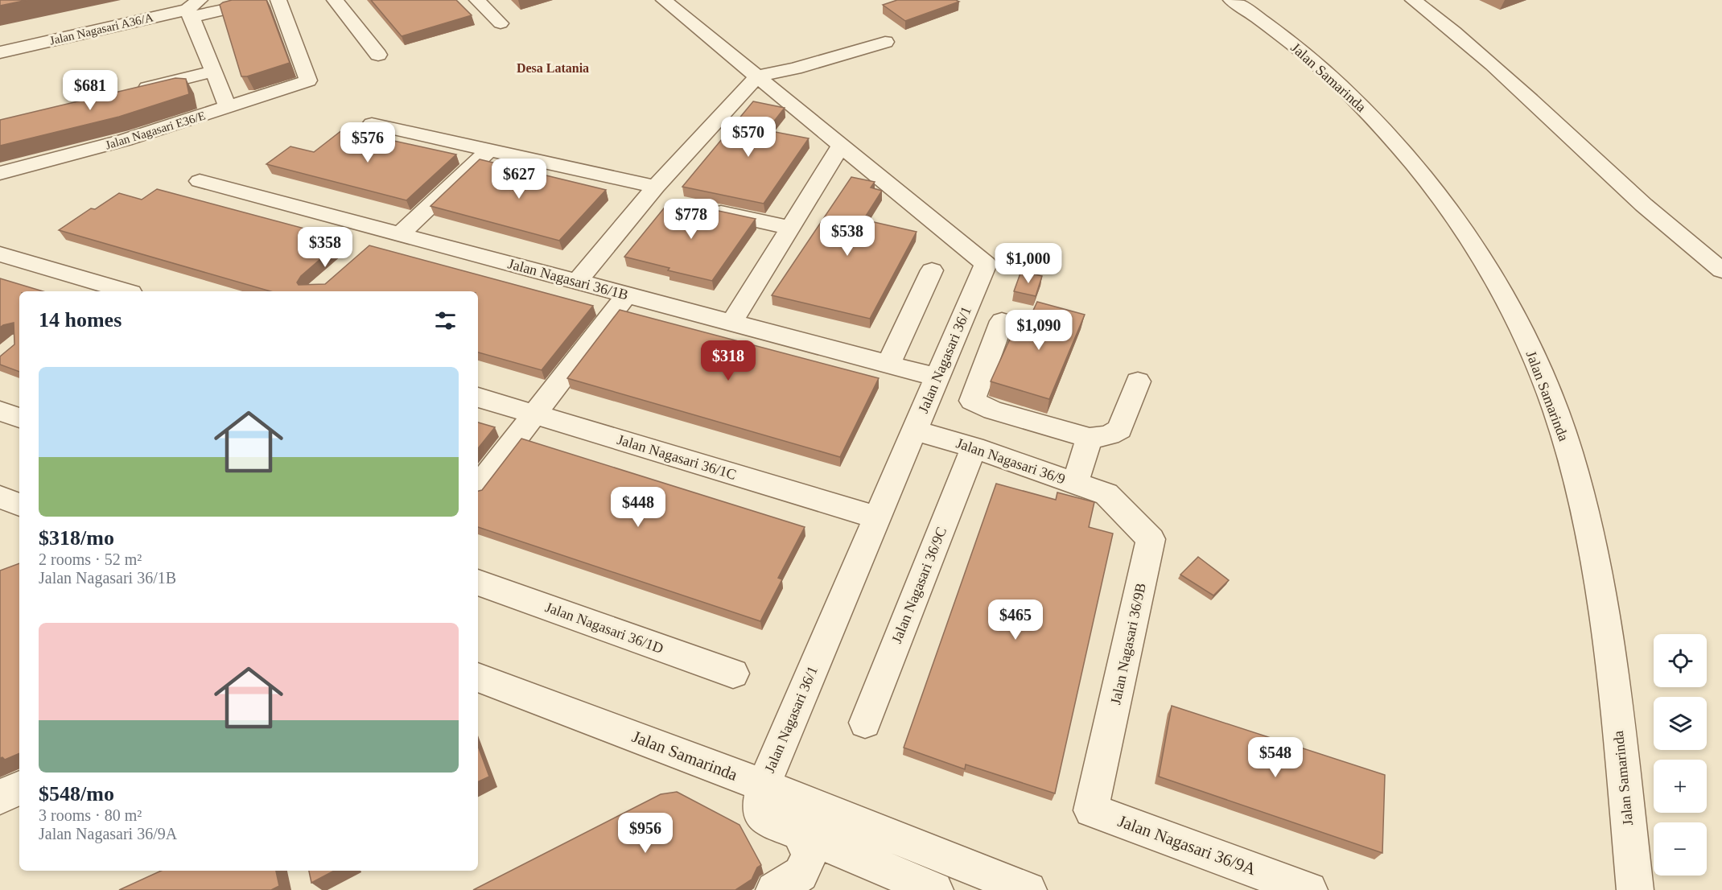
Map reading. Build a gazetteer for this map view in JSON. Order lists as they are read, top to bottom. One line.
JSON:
{"streets":{"street":["Jalan Nagasari A36/A","Jalan Samarinda","Jalan Nagasari E36/E","Jalan Nagasari 36/1B","Jalan Nagasari 36/1","Jalan Nagasari 36/1C","Jalan Nagasari 36/9","Jalan Nagasari 36/9C","Jalan Nagasari 36/1D","Jalan Nagasari 36/9B","Jalan Nagasari 36/9A"]},"crossings":[["Jalan Samarinda","Jalan Nagasari 36/1"],["Jalan Nagasari 36/1B","Jalan Nagasari 36/1"],["Jalan Nagasari 36/1","Jalan Nagasari 36/1C"],["Jalan Nagasari 36/1","Jalan Nagasari 36/9"],["Jalan Nagasari 36/9","Jalan Nagasari 36/9C"],["Jalan Nagasari 36/9","Jalan Nagasari 36/9B"],["Jalan Nagasari 36/9B","Jalan Nagasari 36/9A"]],"districts":["Desa Latania"],"page":{"price":["$681","$570","$576","$627","$778","$538","$358","$1,000","$1,090","$318","$448","$465","$548","$956"],"heading":"14 homes","list":[{"name":"$318/mo","note":"2 rooms · 52 m² · Jalan Nagasari 36/1B"},{"name":"$548/mo","note":"3 rooms · 80 m² · Jalan Nagasari 36/9A"}],"map_buttons":["+","−"]}}
